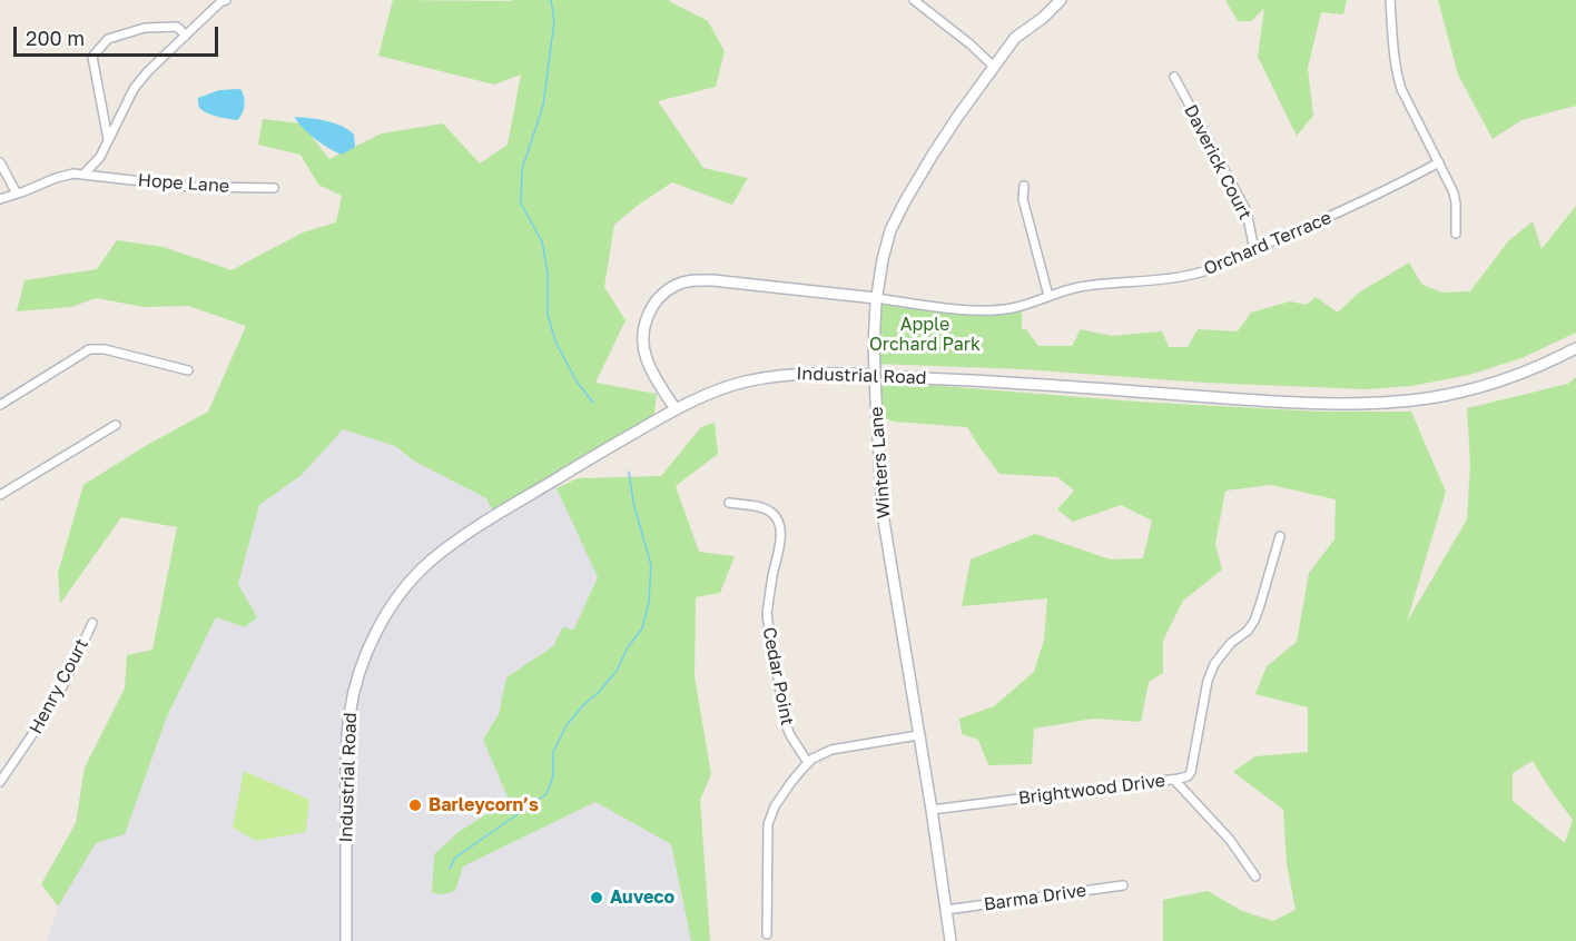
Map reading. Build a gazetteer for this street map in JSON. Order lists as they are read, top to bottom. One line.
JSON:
{"streets":{"main road":["Industrial Road","Winters Lane"],"street":["Daverick Court","Hope Lane","Orchard Terrace","Cedar Point","Henry Court","Brightwood Drive","Barma Drive"]},"crossings":[["Daverick Court","Orchard Terrace"],["Orchard Terrace","Winters Lane"],["Winters Lane","Brightwood Drive"],["Winters Lane","Barma Drive"]],"parks":["Apple Orchard Park"],"places":["Barleycorn’s","Auveco"],"scale_bar":"200 m"}
